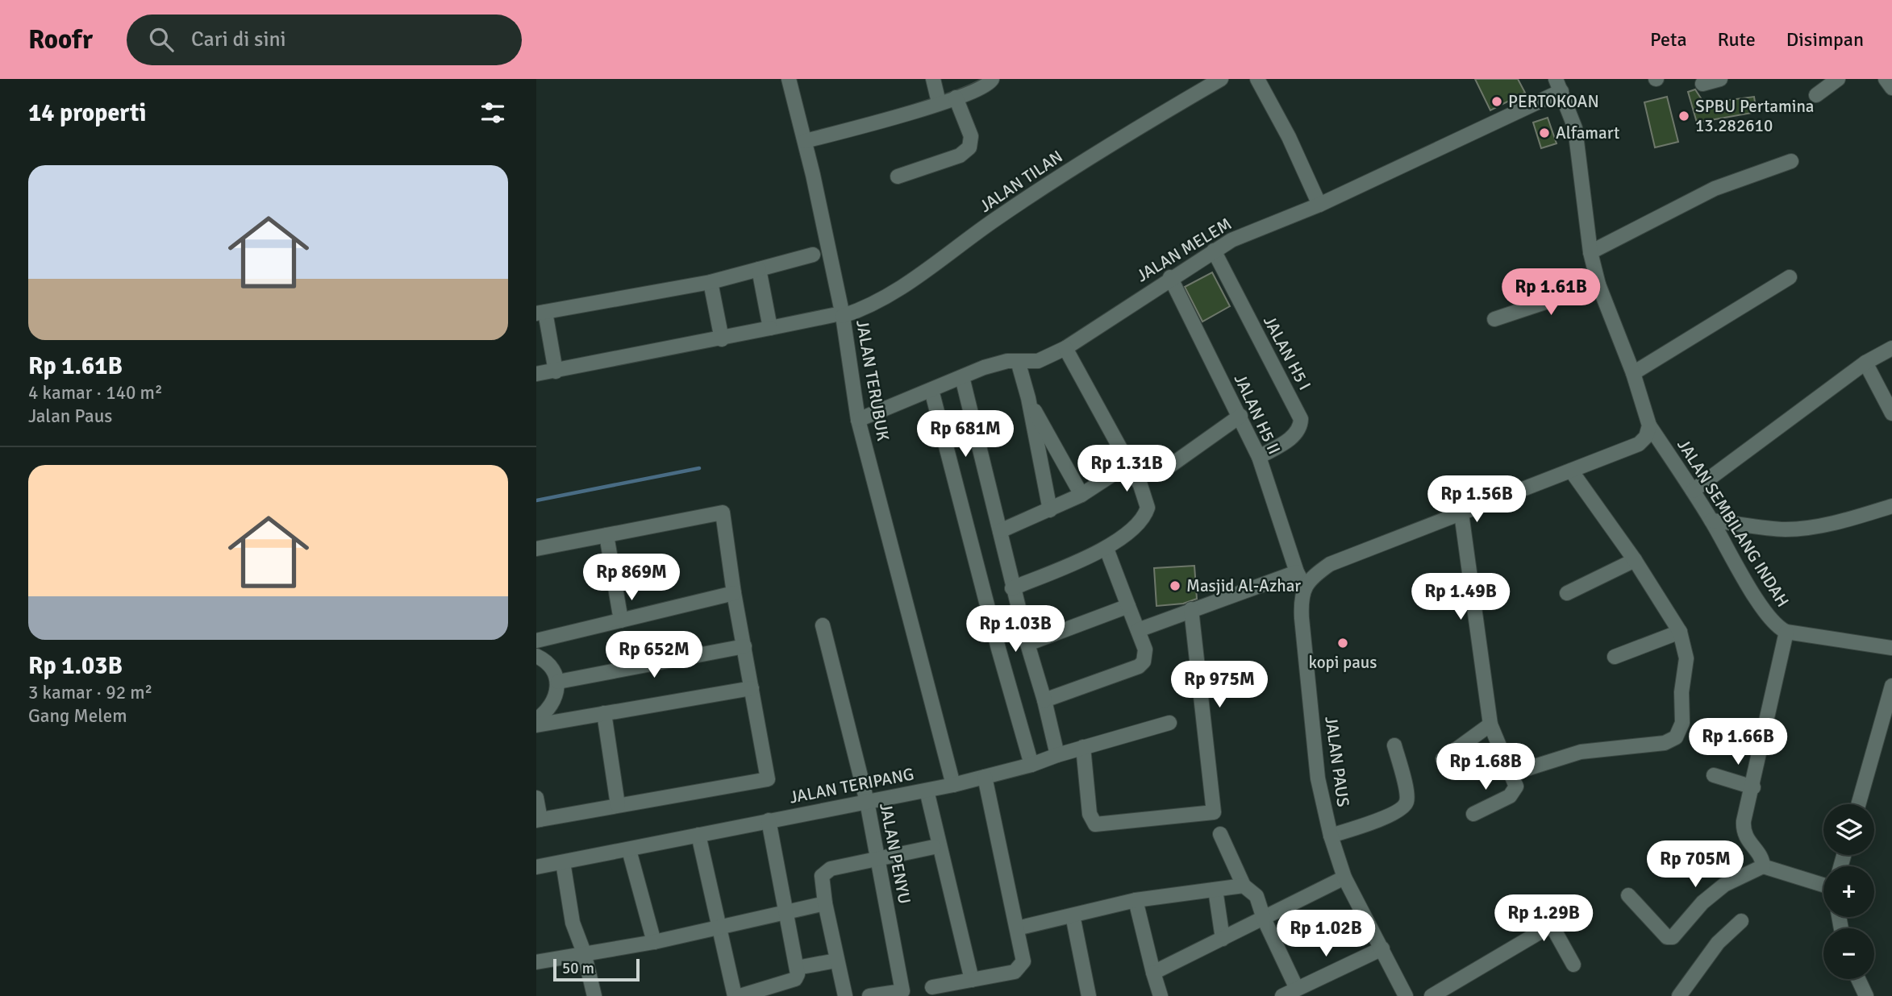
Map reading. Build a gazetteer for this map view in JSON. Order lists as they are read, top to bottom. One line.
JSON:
{"streets":{"street":["JALAN TILAN","JALAN MELEM","JALAN H5 I","JALAN TERUBUK","JALAN H5 II","JALAN SEMBILANG INDAH","JALAN PAUS","JALAN TERIPANG","JALAN PENYU"]},"crossings":[["JALAN TILAN","JALAN TERUBUK"],["JALAN MELEM","JALAN H5 I"],["JALAN MELEM","JALAN TERUBUK"],["JALAN MELEM","JALAN H5 II"],["JALAN H5 I","JALAN H5 II"],["JALAN TERUBUK","JALAN TERIPANG"],["JALAN H5 II","JALAN PAUS"],["JALAN TERIPANG","JALAN PENYU"]],"places":["PERTOKOAN","SPBU Pertamina 13.282610","Alfamart","Masjid Al-Azhar","kopi paus"],"scale_bar":"50 m","page":{"header":"Roofr","search":"Cari di sini","nav":["Peta","Rute","Disimpan"],"heading":"14 properti","list":[{"name":"Rp 1.61B","note":"4 kamar · 140 m² · Jalan Paus"},{"name":"Rp 1.03B","note":"3 kamar · 92 m² · Gang Melem"}],"price":["Rp 1.61B","Rp 681M","Rp 1.31B","Rp 1.56B","Rp 869M","Rp 1.49B","Rp 1.03B","Rp 652M","Rp 975M","Rp 1.66B","Rp 1.68B","Rp 705M","Rp 1.29B","Rp 1.02B"],"map_buttons":["+","−"],"scale":"50 m"}}
